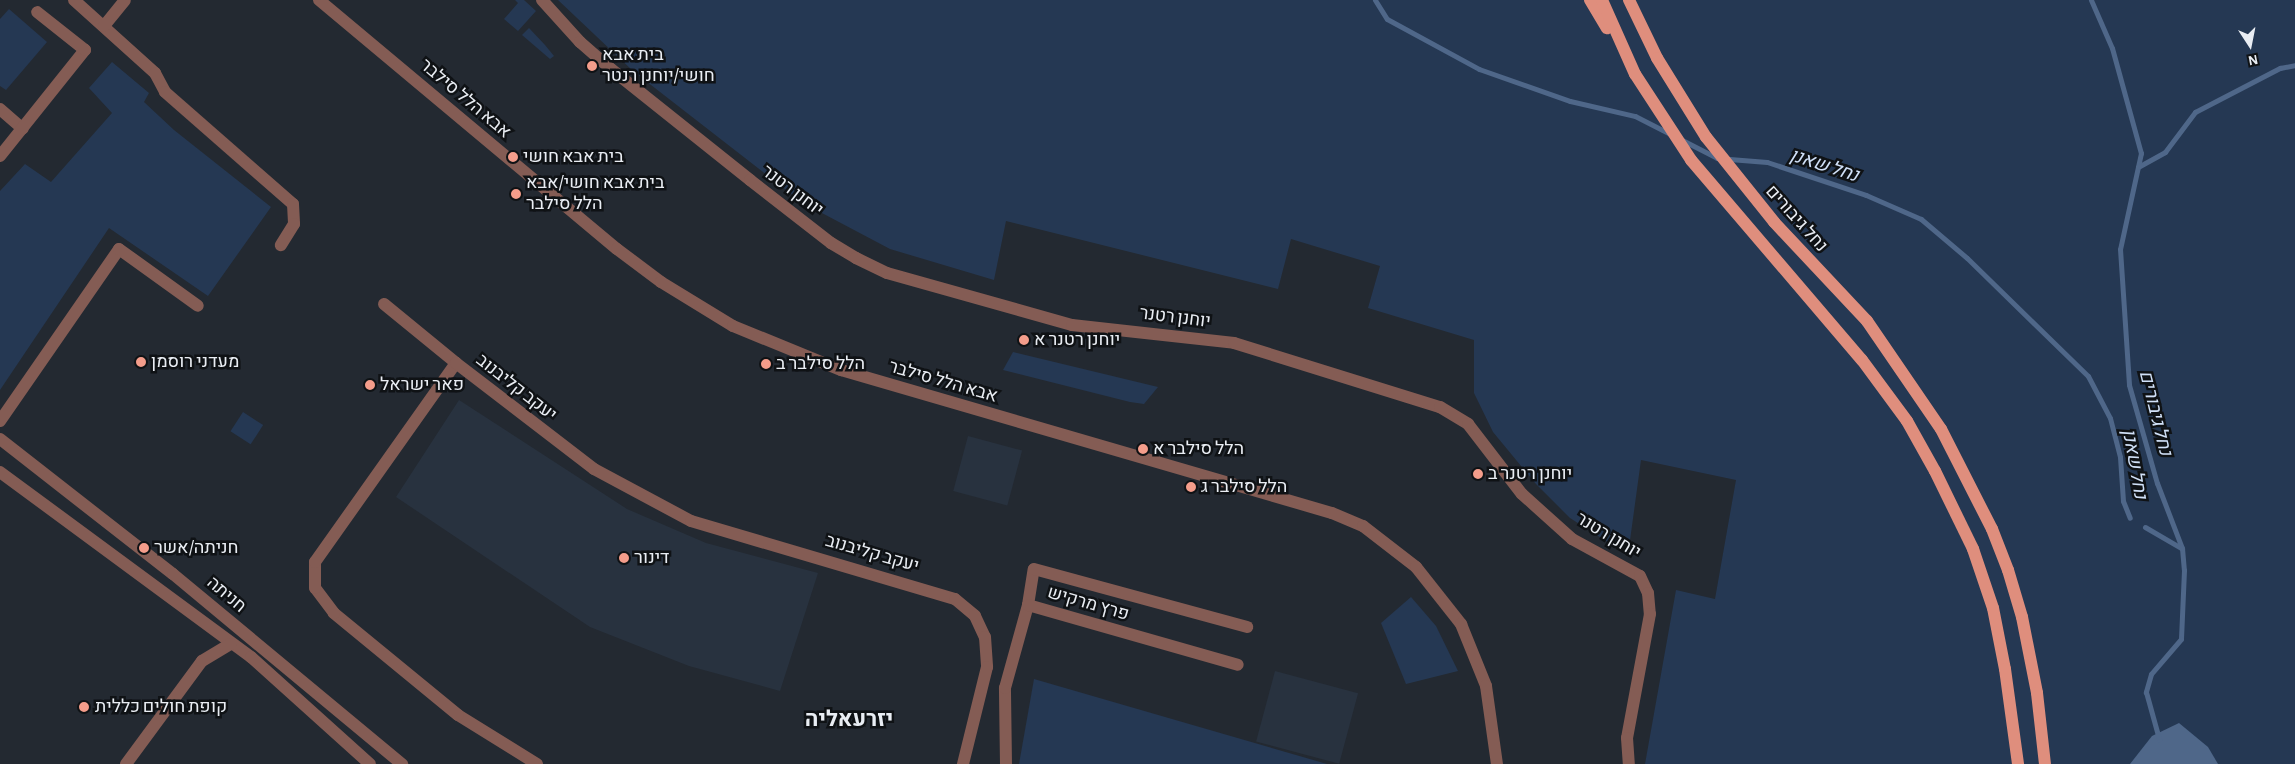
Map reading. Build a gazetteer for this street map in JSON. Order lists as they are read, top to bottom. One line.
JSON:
{"streets":{"main road":["נחל גיבורים"],"street":["אבא הלל סילבר","יוחנן רטנר","יעקב קליבנוב","חניתה","פרץ מרקיש"]},"districts":["יזרעאליה"],"water":["נחל שאנן","נחל גיבורים"],"places":["בית אבא חושי/יוחנן רנטר","בית אבא חושי","בית אבא חושי/אבא הלל סילבר","יוחנן רטנר א","מעדני רוסמן","הלל סילבר ב","פאר ישראל","הלל סילבר א","יוחנן רטנר ב","הלל סילבר ג","חניתה/אשר","דינור","קופת חולים כללית"],"north":"bottom"}
